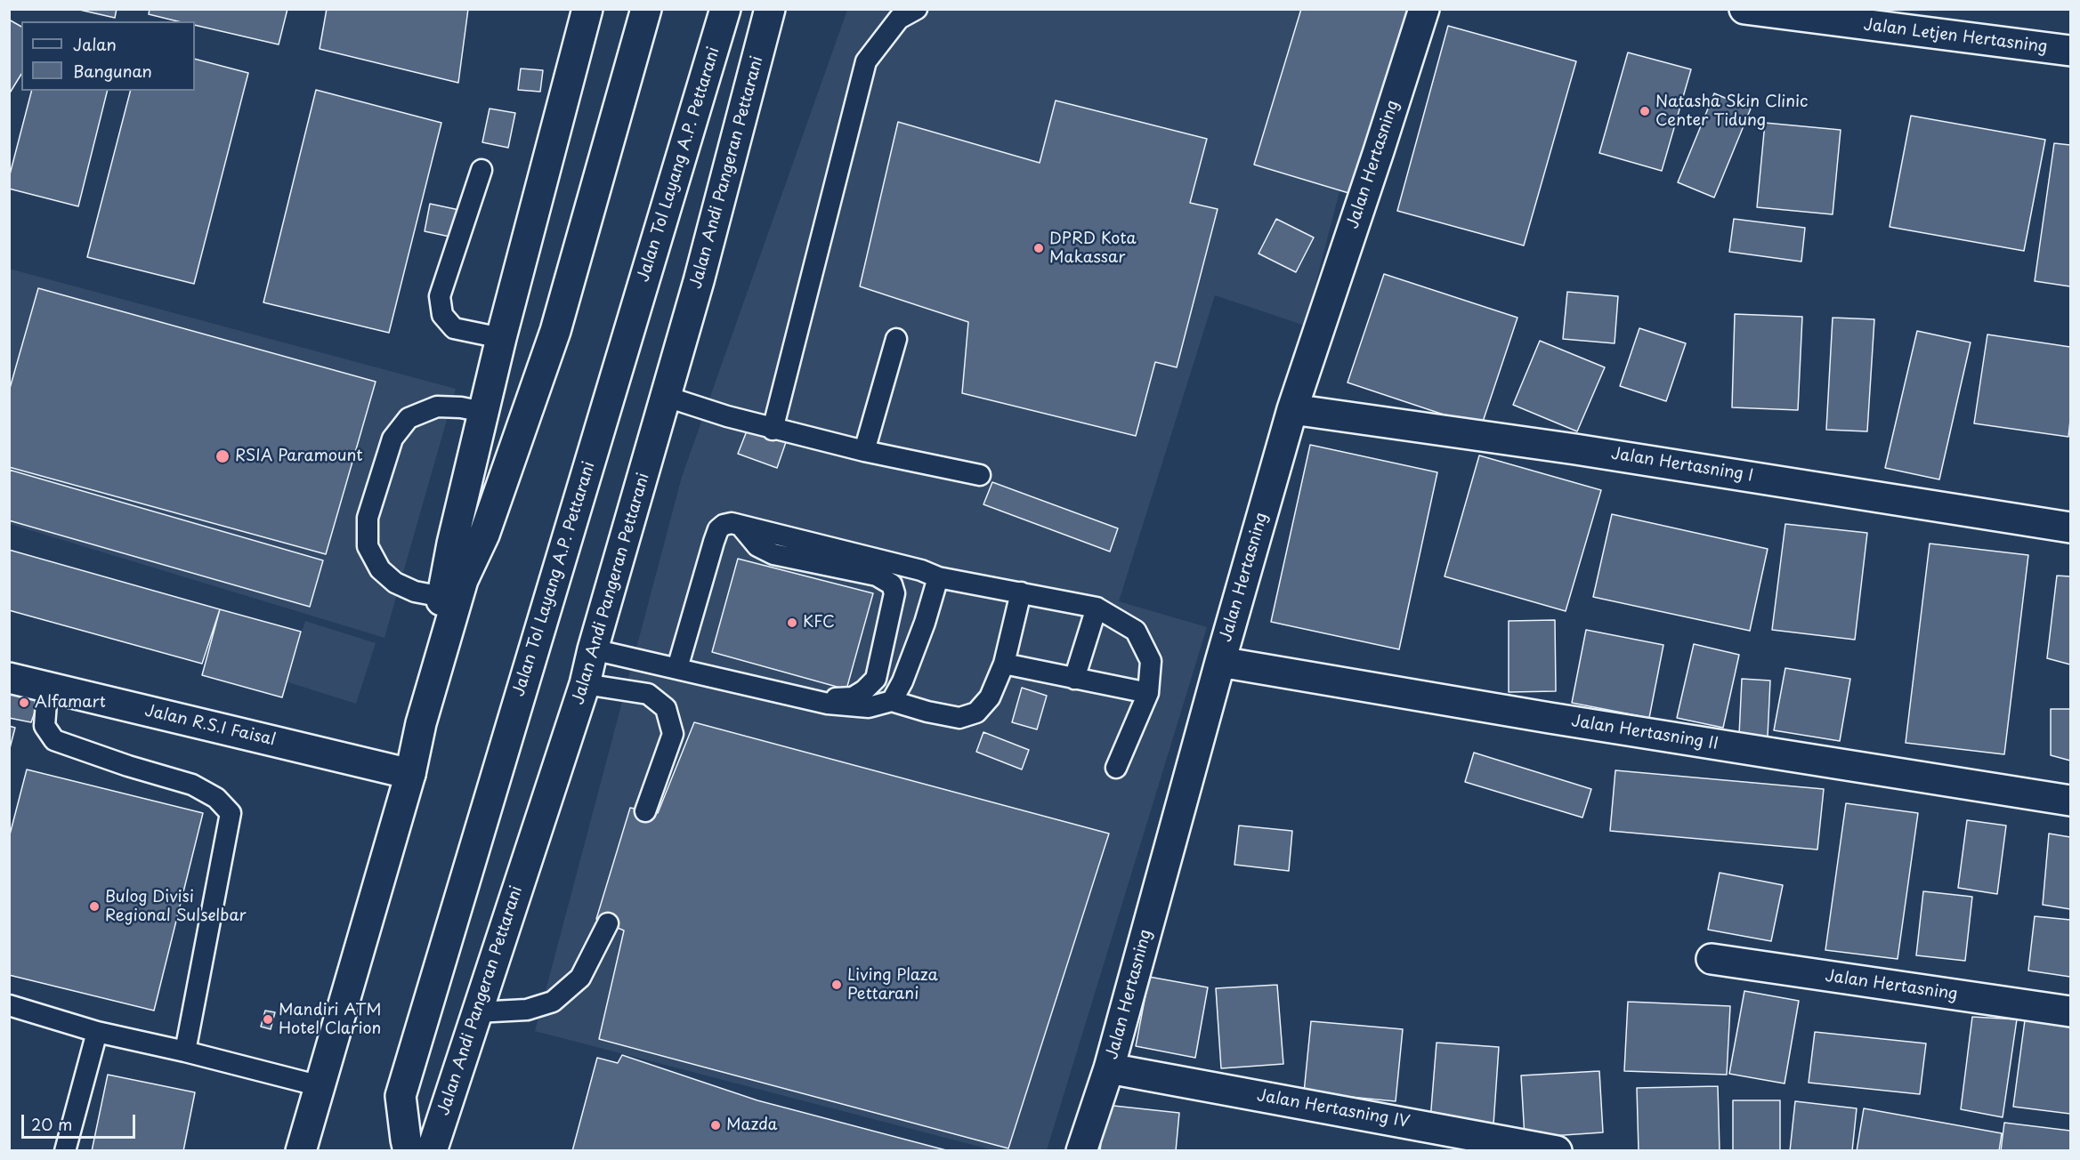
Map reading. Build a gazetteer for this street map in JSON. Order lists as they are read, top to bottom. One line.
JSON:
{"streets":{"main road":["Jalan Letjen Hertasning","Jalan Tol Layang A.P. Pettarani","Jalan Hertasning","Jalan Andi Pangeran Pettarani","Jalan Hertasning I","Jalan R.S.I Faisal","Jalan Hertasning II","Jalan Hertasning IV"]},"crossings":[["Jalan Hertasning","Jalan Hertasning I"],["Jalan Hertasning","Jalan Hertasning II"],["Jalan Hertasning","Jalan Hertasning IV"]],"places":["Natasha Skin Clinic Center Tidung","DPRD Kota Makassar","RSIA Paramount","KFC","Alfamart","Bulog Divisi Regional Sulselbar","Living Plaza Pettarani","Mandiri ATM Hotel Clarion","Mazda"],"legend":["Jalan","Bangunan"],"scale_bar":"20 m"}
